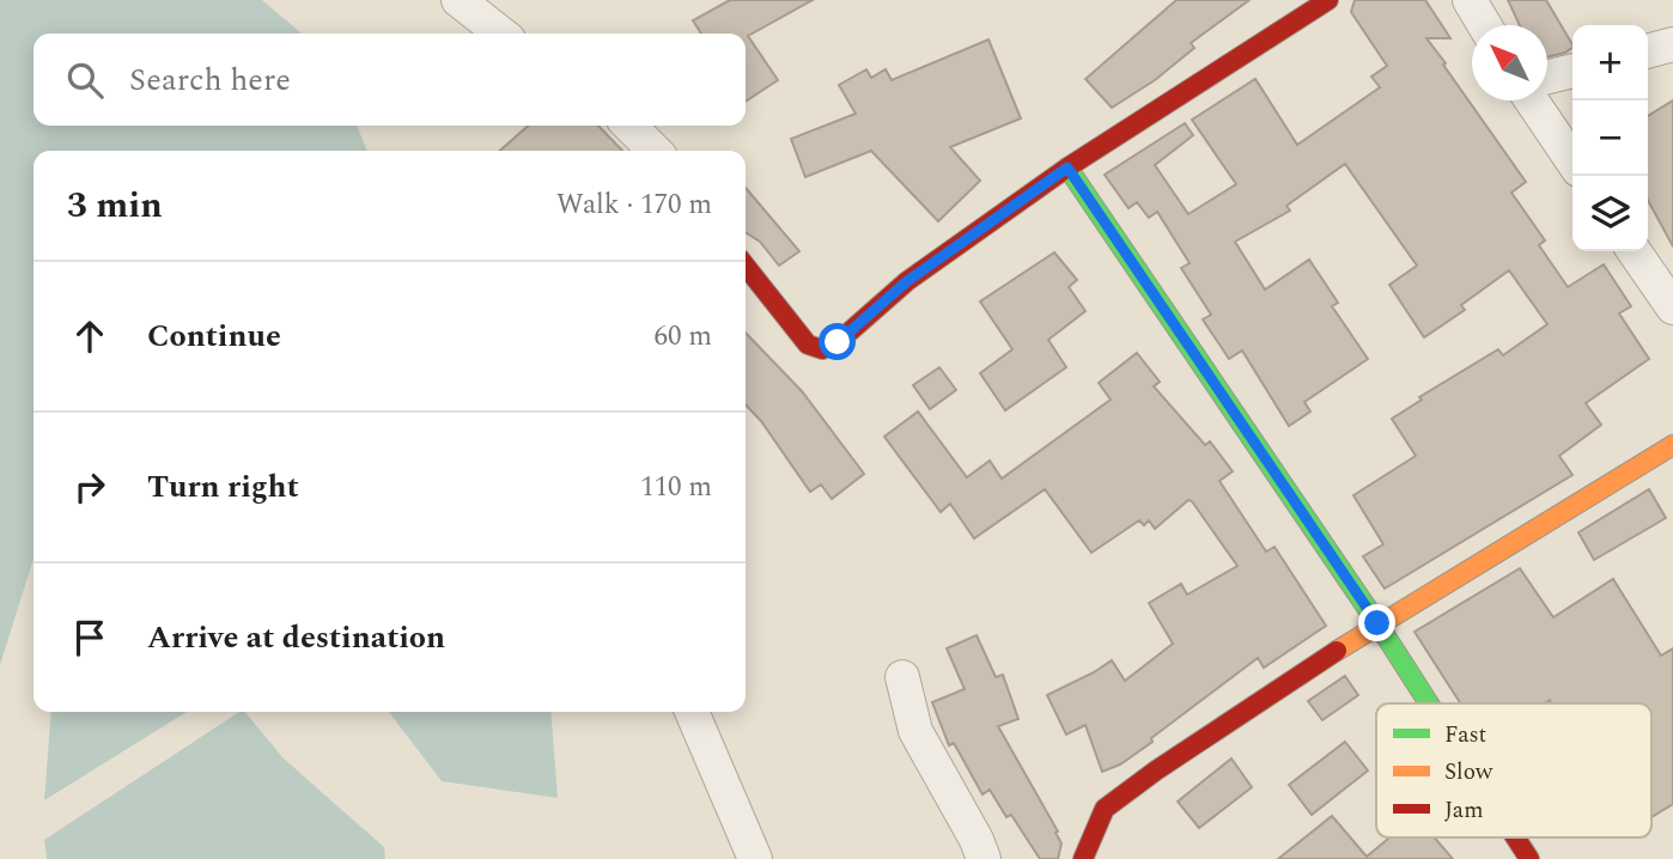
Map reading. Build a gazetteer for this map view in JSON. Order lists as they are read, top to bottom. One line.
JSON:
{"legend":["Fast","Slow","Jam"],"north":"top left","page":{"map_buttons":["+","−"],"search":"Search here","heading":["3 min","Walk · 170 m"],"list":[["Continue","60 m"],["Turn right","110 m"],"Arrive at destination"]}}
